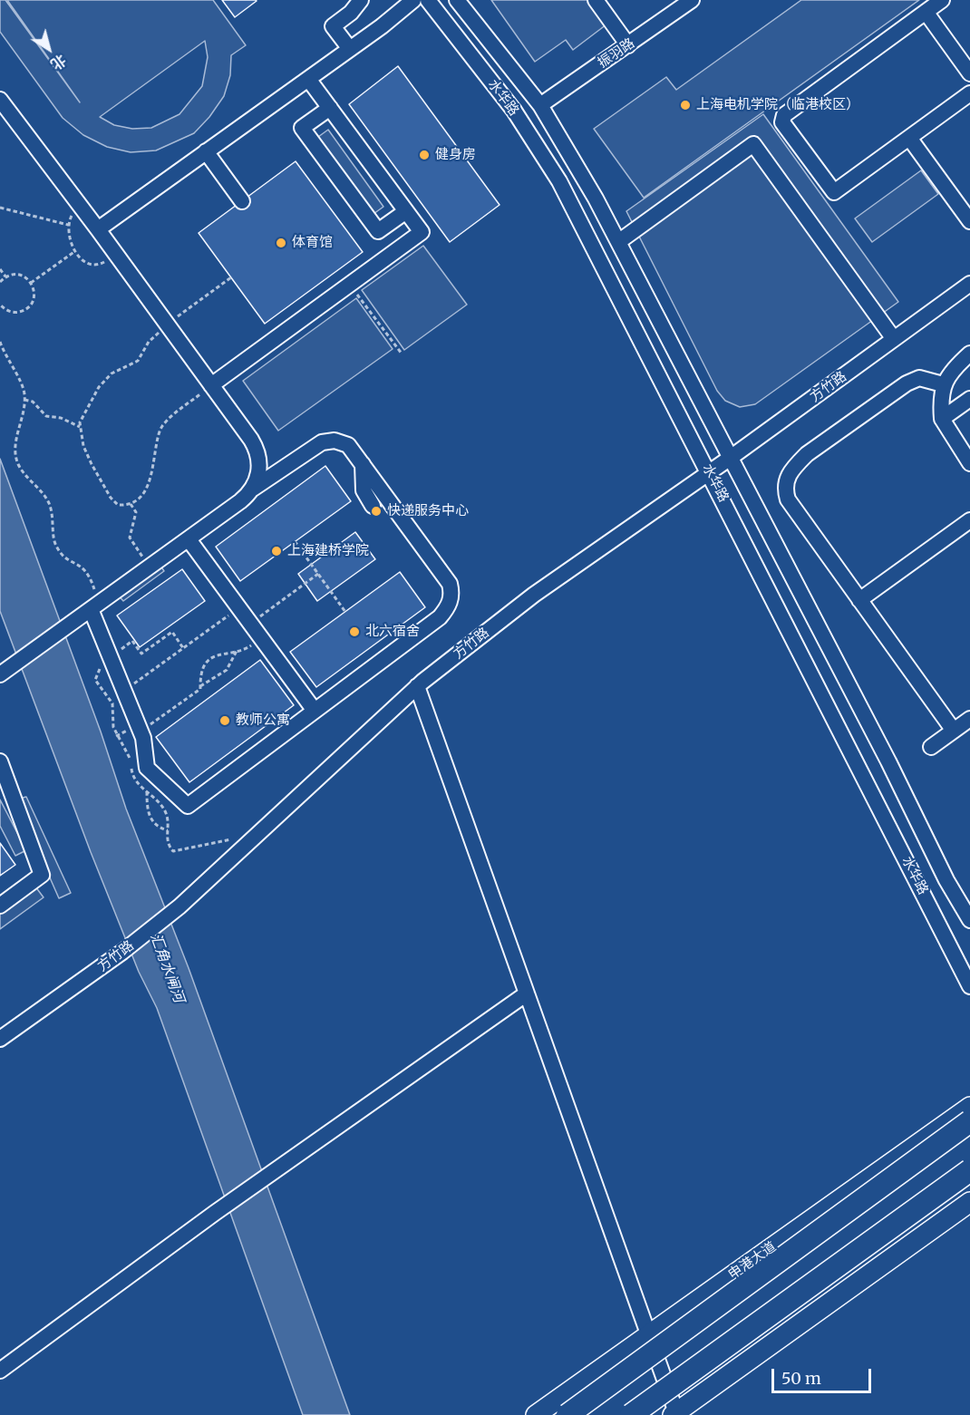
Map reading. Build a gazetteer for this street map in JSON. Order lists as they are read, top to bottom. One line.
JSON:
{"streets":{"main road":["申港大道"],"street":["振羽路","水华路","方竹路"]},"crossings":[["振羽路","水华路"],["水华路","方竹路"]],"water":["汇角水闸河"],"places":["上海电机学院（临港校区）","健身房","体育馆","快递服务中心","上海建桥学院","北六宿舍","教师公寓"],"scale_bar":"50 m","north":"bottom right"}
